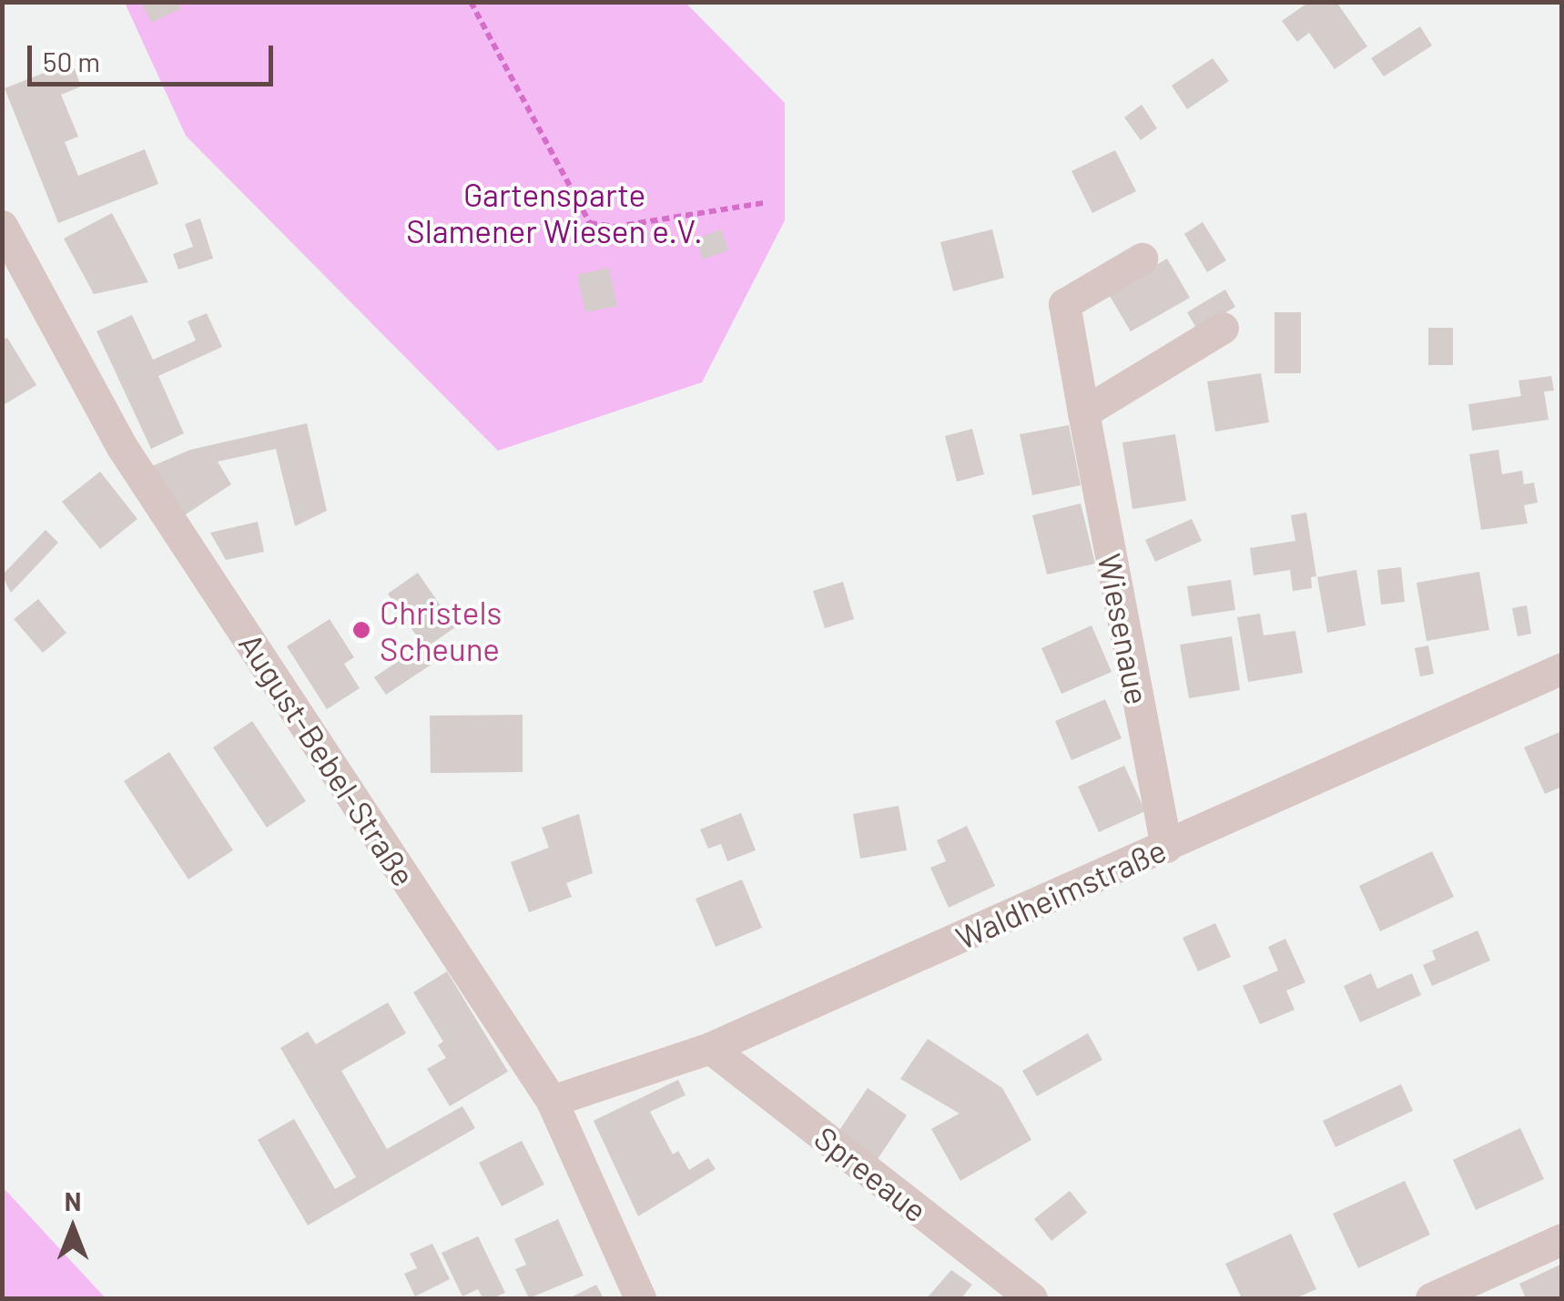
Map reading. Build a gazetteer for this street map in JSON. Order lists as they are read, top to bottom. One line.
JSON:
{"streets":{"street":["Wiesenaue","August-Bebel-Straße","Waldheimstraße","Spreeaue"]},"crossings":[["Wiesenaue","Waldheimstraße"],["August-Bebel-Straße","Waldheimstraße"],["Waldheimstraße","Spreeaue"]],"parks":["Gartensparte Slamener Wiesen e.V."],"places":["Christels Scheune"],"scale_bar":"50 m","north":"top"}
